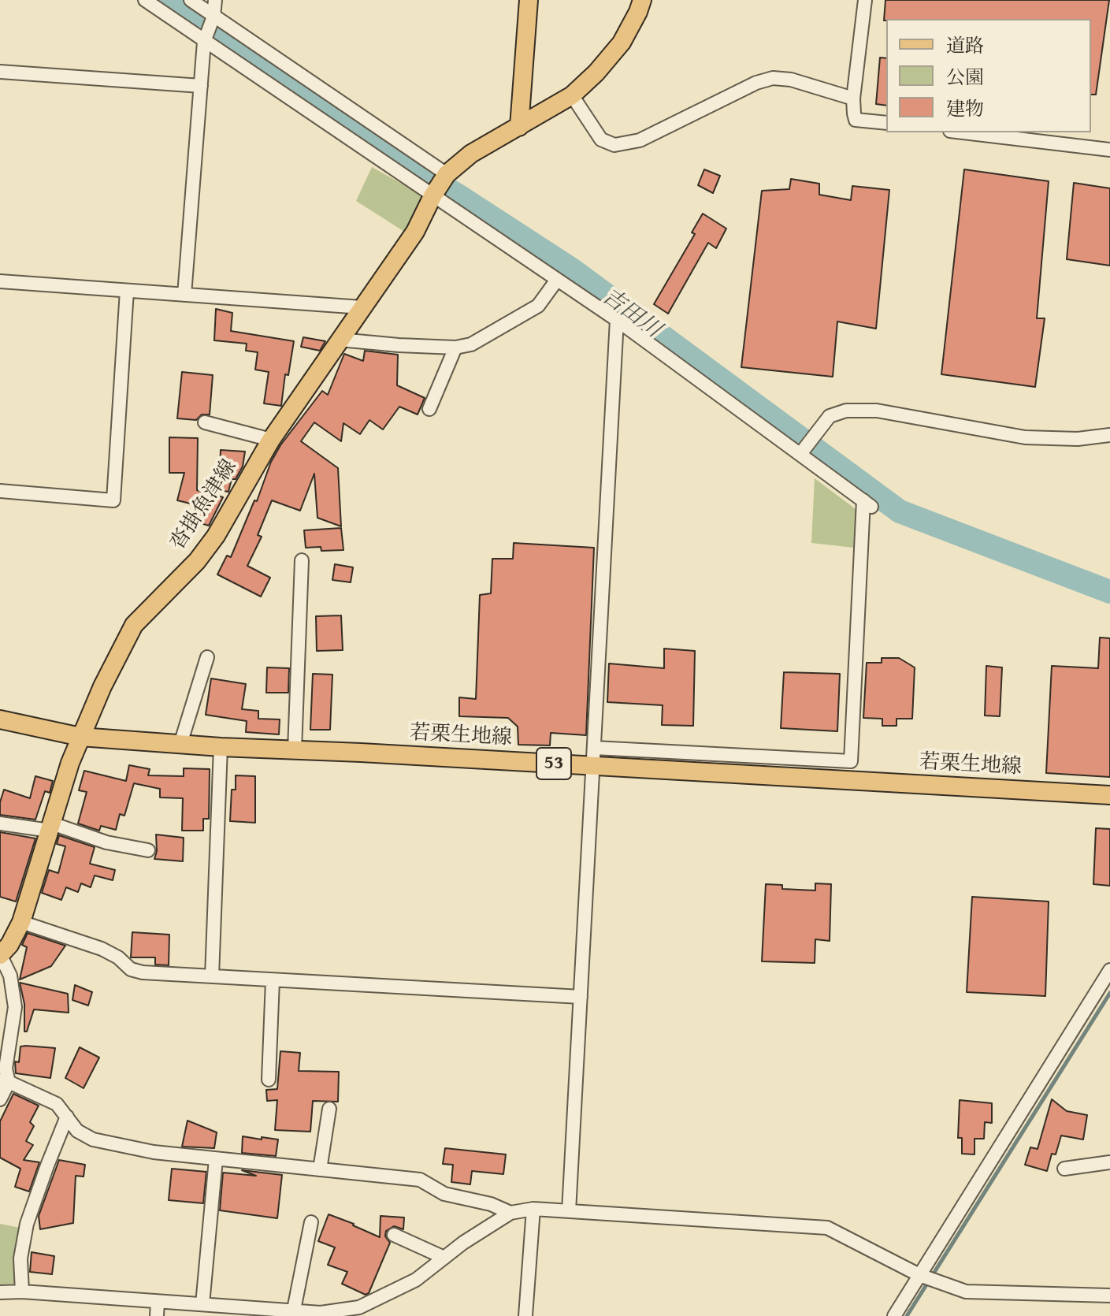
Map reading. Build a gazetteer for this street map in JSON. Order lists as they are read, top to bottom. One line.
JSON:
{"streets":{"main road":["沓掛魚津線","若栗生地線","53"]},"crossings":[["沓掛魚津線","若栗生地線"]],"water":["吉田川"],"legend":["道路","公園","建物"]}
